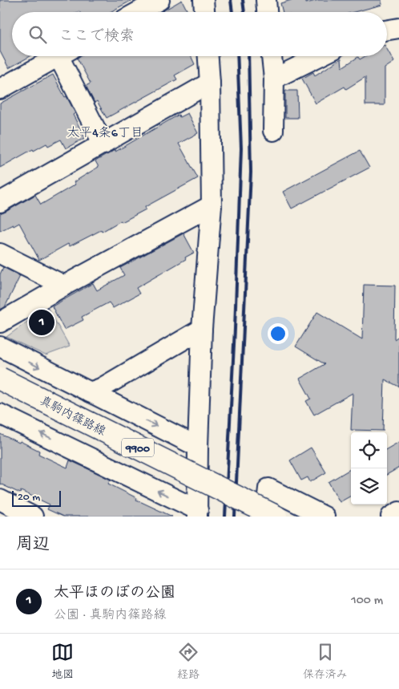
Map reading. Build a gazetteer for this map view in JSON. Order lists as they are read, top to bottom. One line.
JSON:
{"streets":{"main road":["真駒内篠路線","9900"]},"districts":["太平4条6丁目"],"scale_bar":"20 m","page":{"search":"ここで検索","pins":"1","scale":"20 m","heading":"周辺","list":[{"mark":"1","name":"太平ほのぼの公園","note":"公園 · 真駒内篠路線","value":"100 m"}],"nav":["地図","経路","保存済み"]}}
